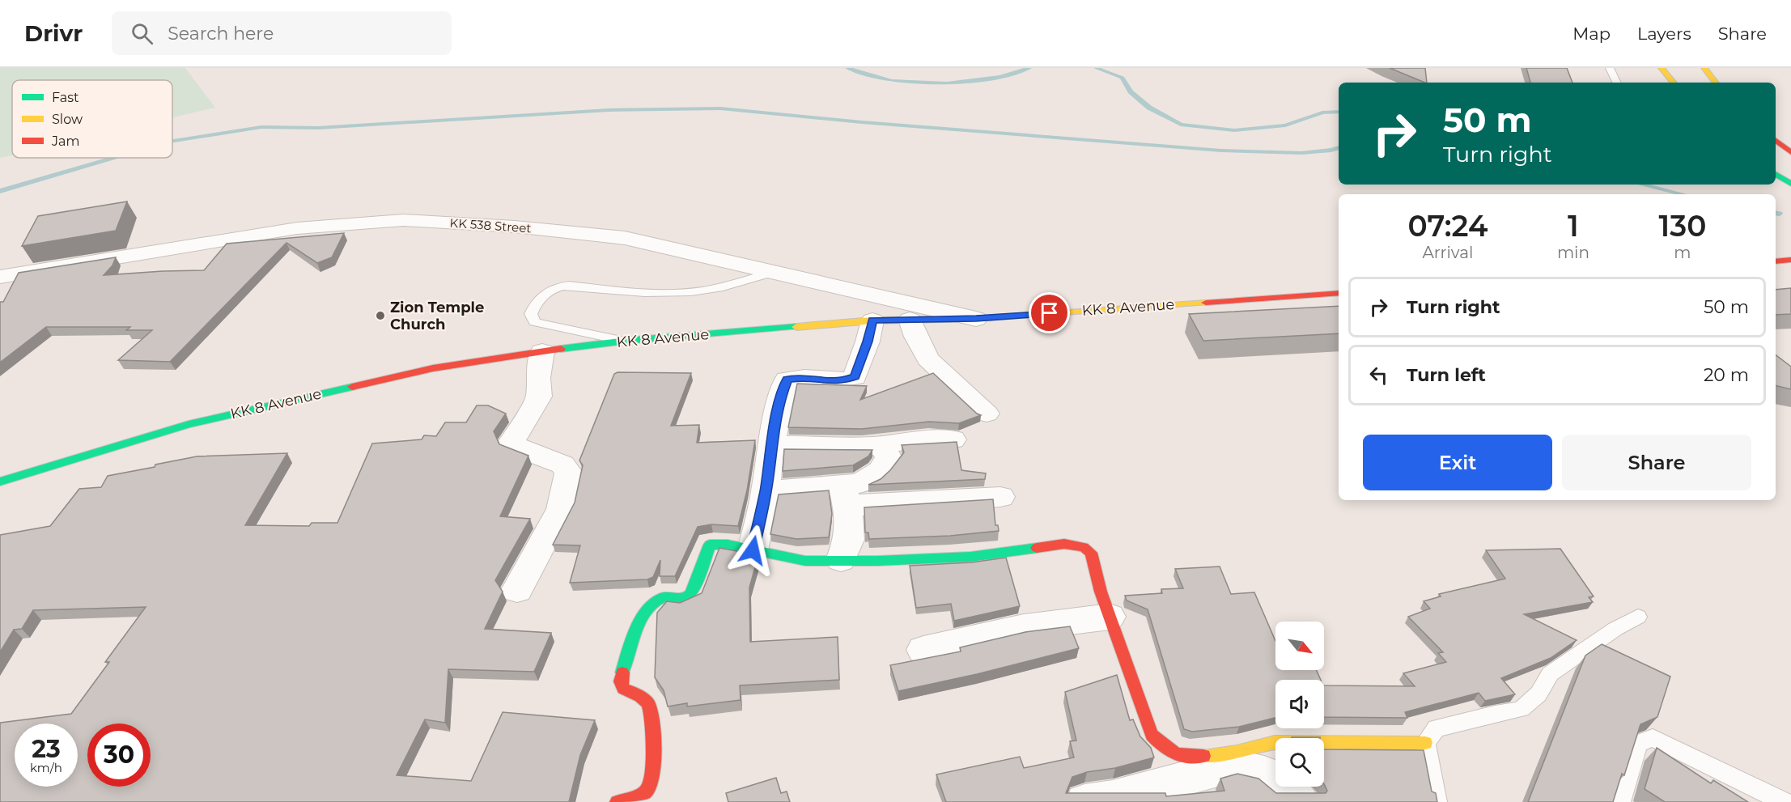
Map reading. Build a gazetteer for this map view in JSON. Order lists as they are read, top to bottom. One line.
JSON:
{"streets":{"main road":["KK 8 Avenue"],"street":["KK 538 Street"]},"crossings":[["KK 538 Street","KK 8 Avenue"]],"places":["Zion Temple Church"],"legend":["Fast","Slow","Jam"],"north":"bottom right","page":{"header":"Drivr","search":"Search here","nav":["Map","Layers","Share"],"turn":["50 m","Turn right"],"eta":["07:24","Arrival","1","min","130","m"],"list":[{"name":"Turn right","value":"50 m"},{"name":"Turn left","value":"20 m"}],"buttons":["Exit","Share"],"speed":"23 km/h","limit":"30"}}
